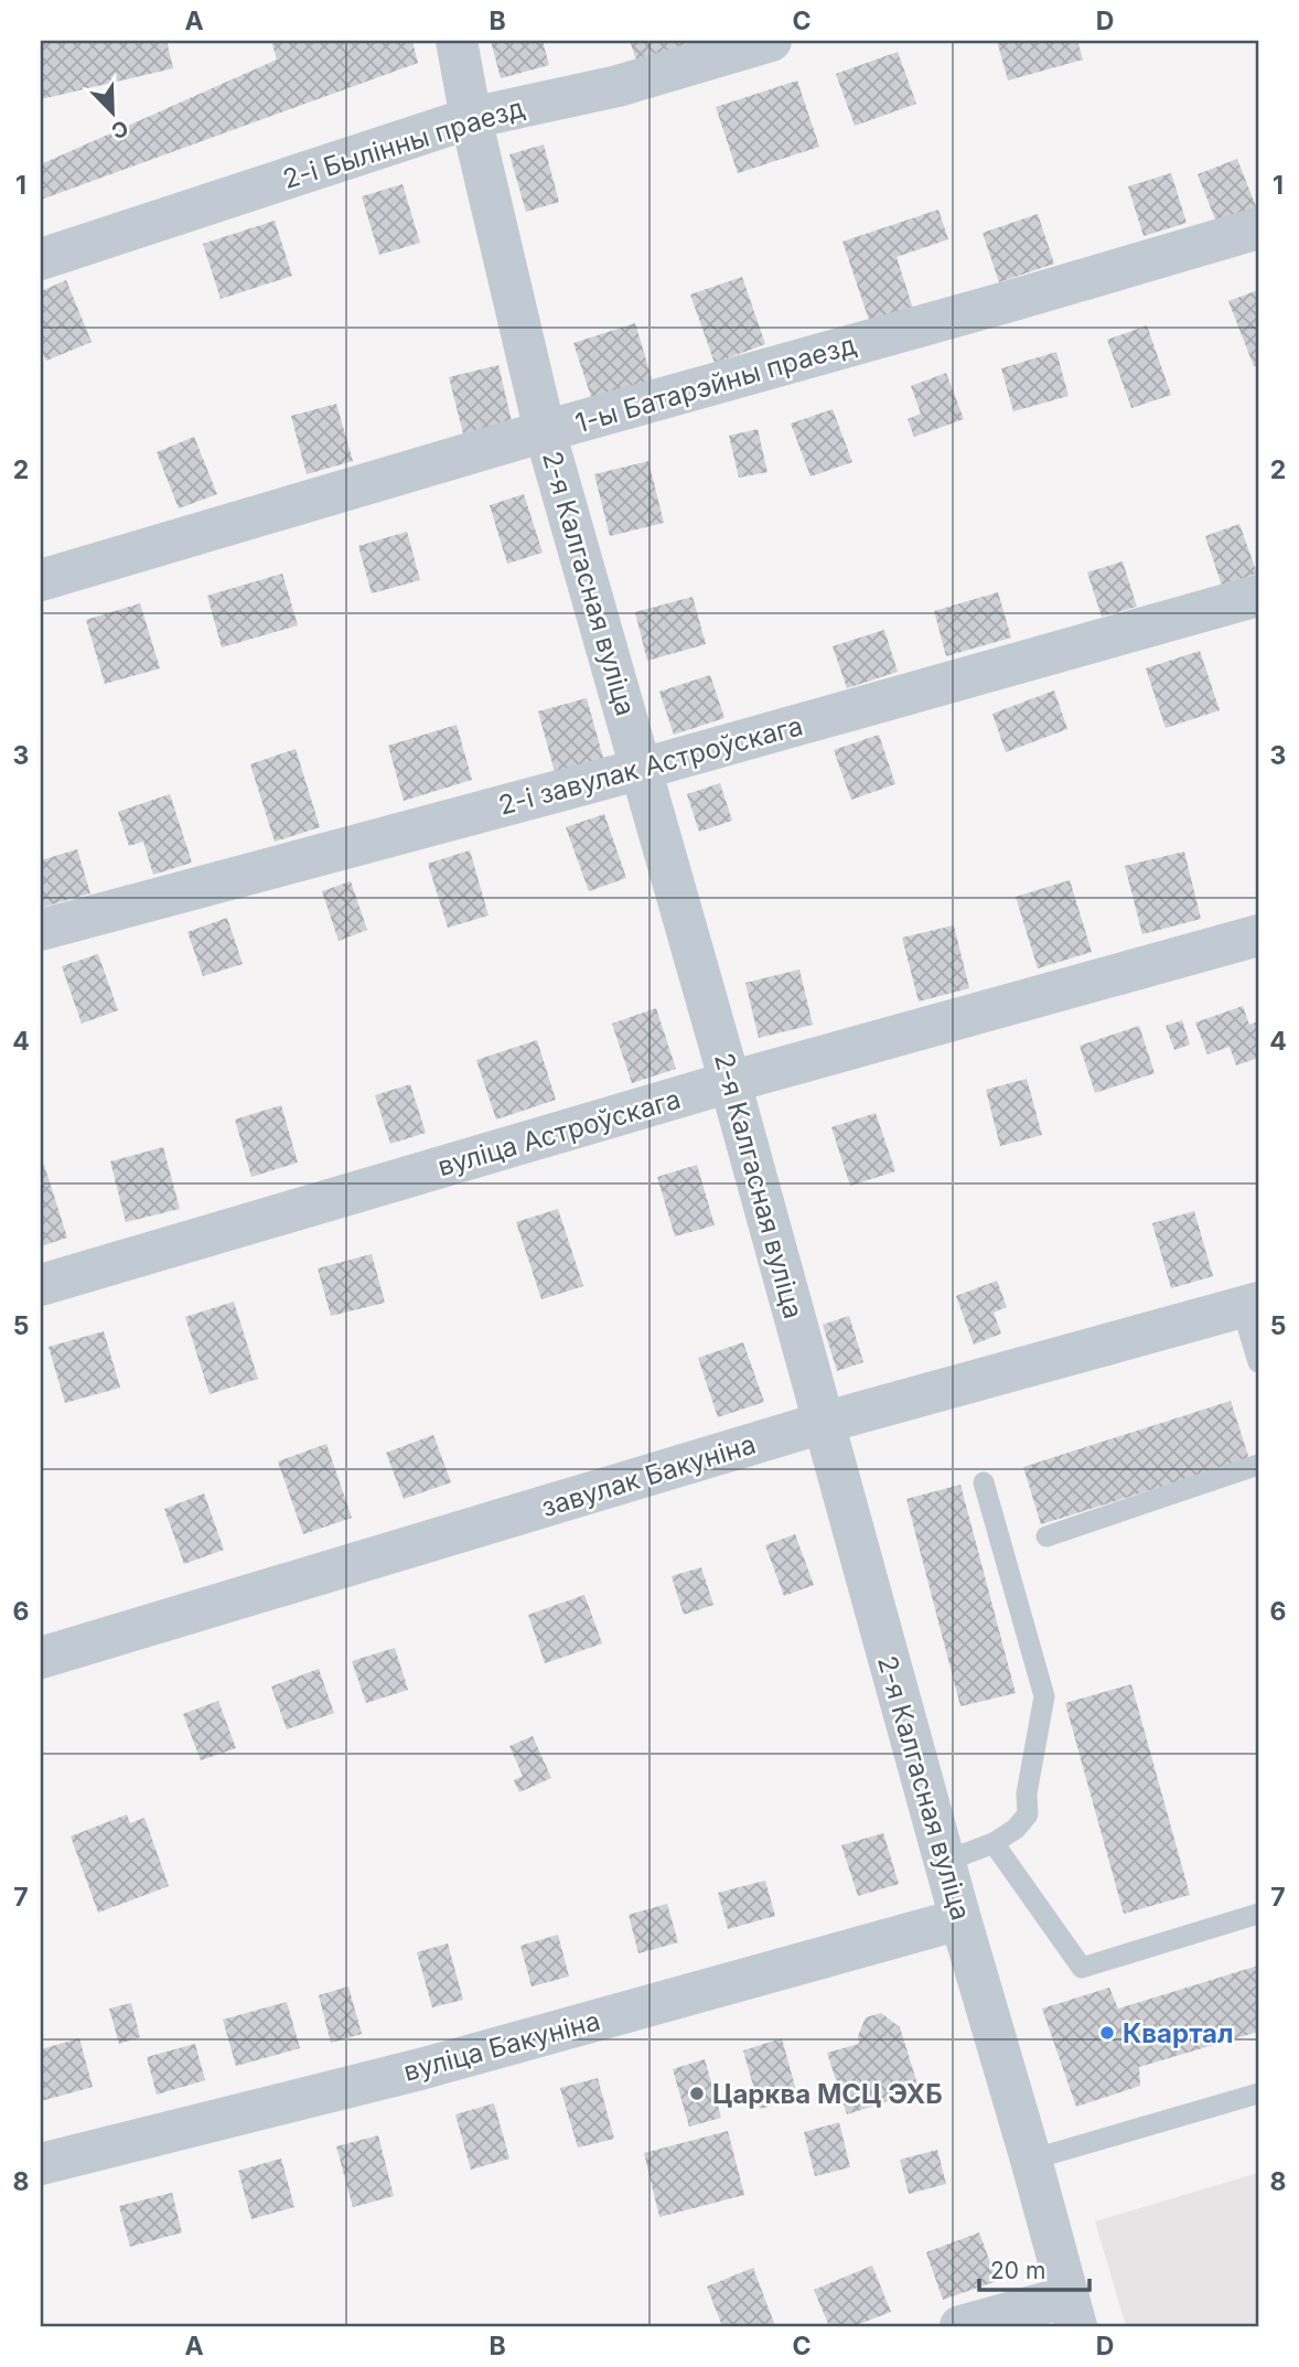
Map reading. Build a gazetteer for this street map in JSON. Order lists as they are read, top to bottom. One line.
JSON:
{"streets":{"street":["2-і Былінны праезд","1-ы Батарэйны праезд","2-я Калгасная вуліца","2-і завулак Астроўскага","вуліца Астроўскага","завулак Бакуніна","вуліца Бакуніна"]},"crossings":[["2-і Былінны праезд","2-я Калгасная вуліца"],["1-ы Батарэйны праезд","2-я Калгасная вуліца"],["2-я Калгасная вуліца","2-і завулак Астроўскага"],["2-я Калгасная вуліца","вуліца Астроўскага"],["2-я Калгасная вуліца","завулак Бакуніна"],["2-я Калгасная вуліца","вуліца Бакуніна"]],"places":["Квартал","Царква МСЦ ЭХБ"],"scale_bar":"20 m","north":"bottom right","grid":{"columns":["A","B","C","D"],"rows":["1","2","3","4","5","6","7","8"]}}
